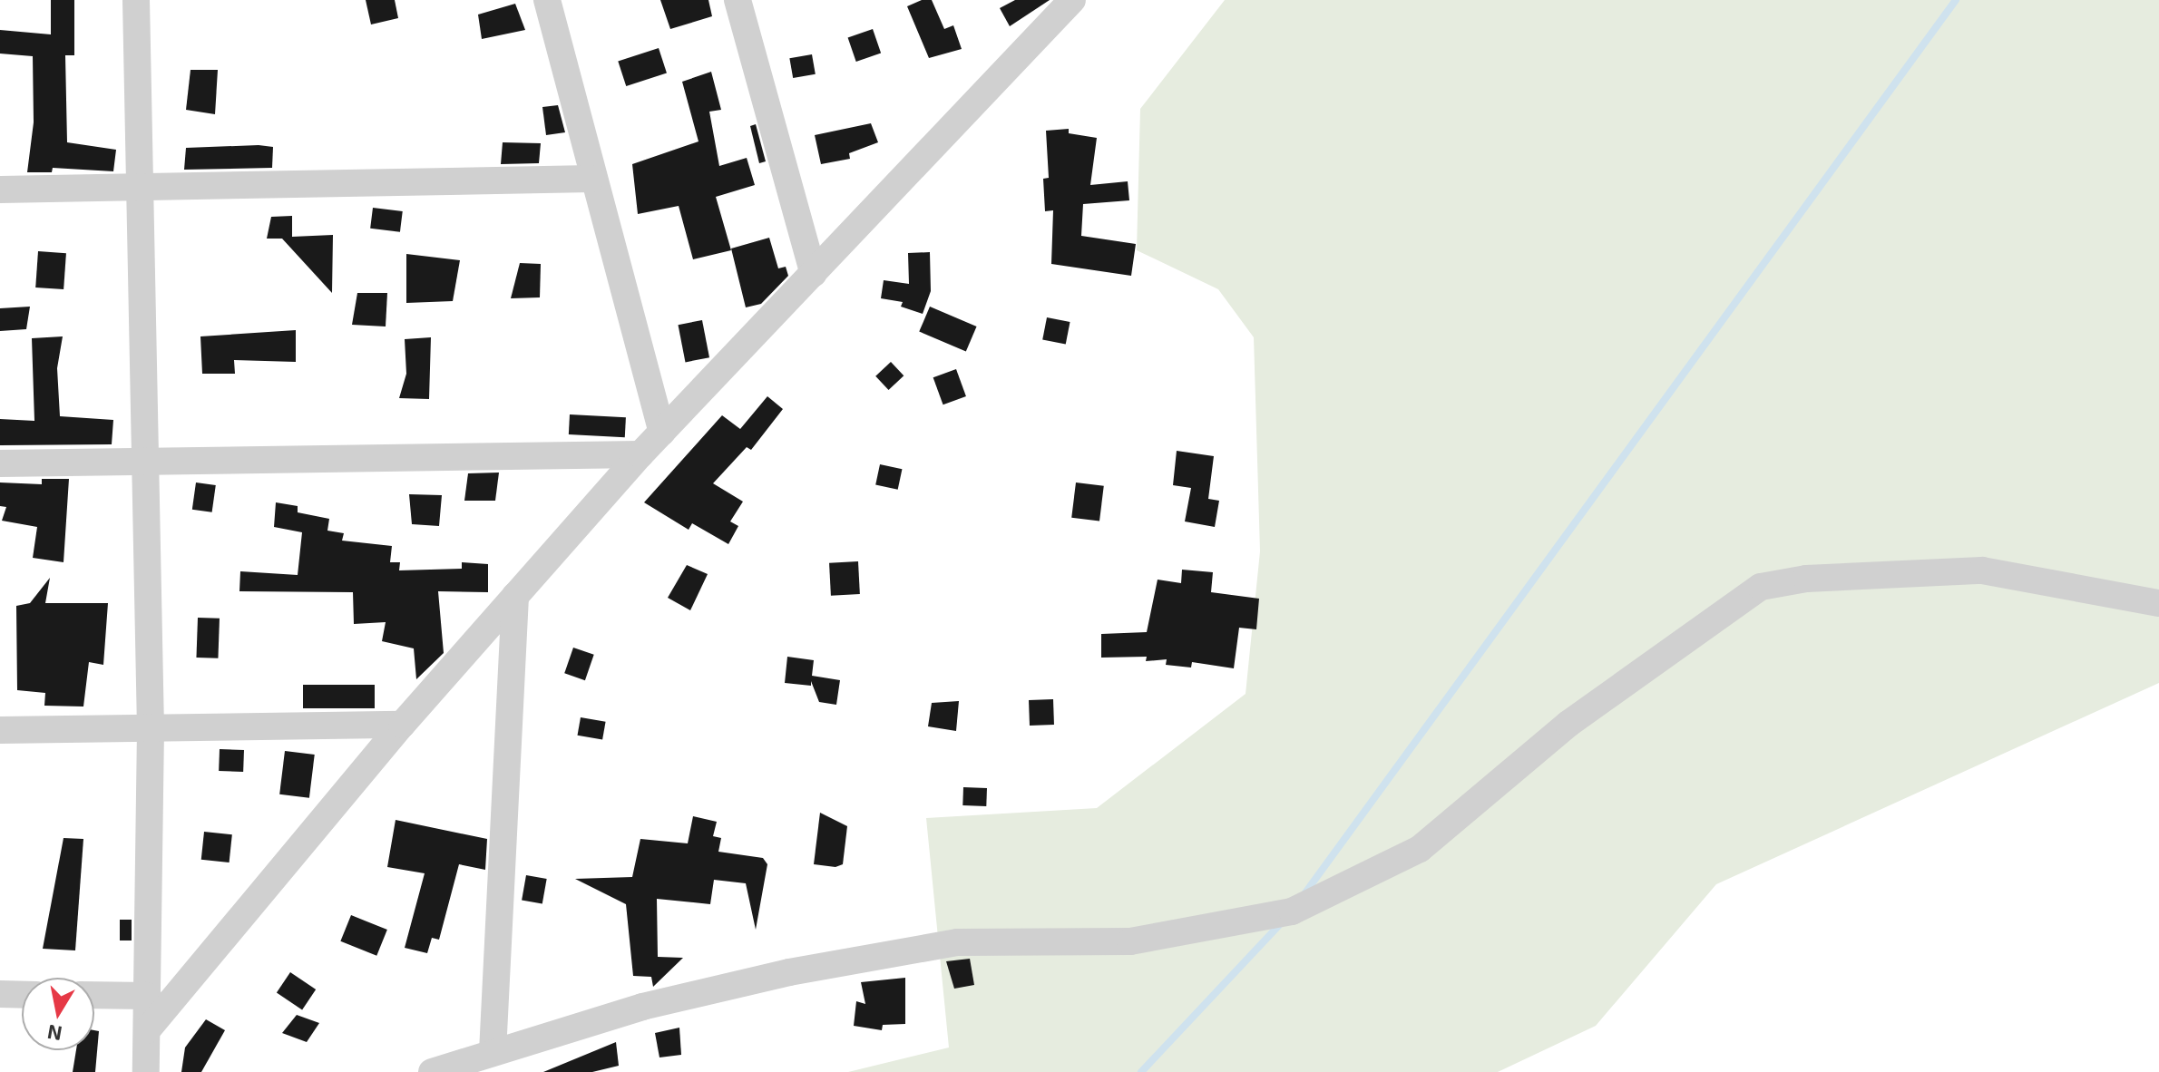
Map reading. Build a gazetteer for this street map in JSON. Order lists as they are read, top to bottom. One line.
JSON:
{"north":"bottom"}
